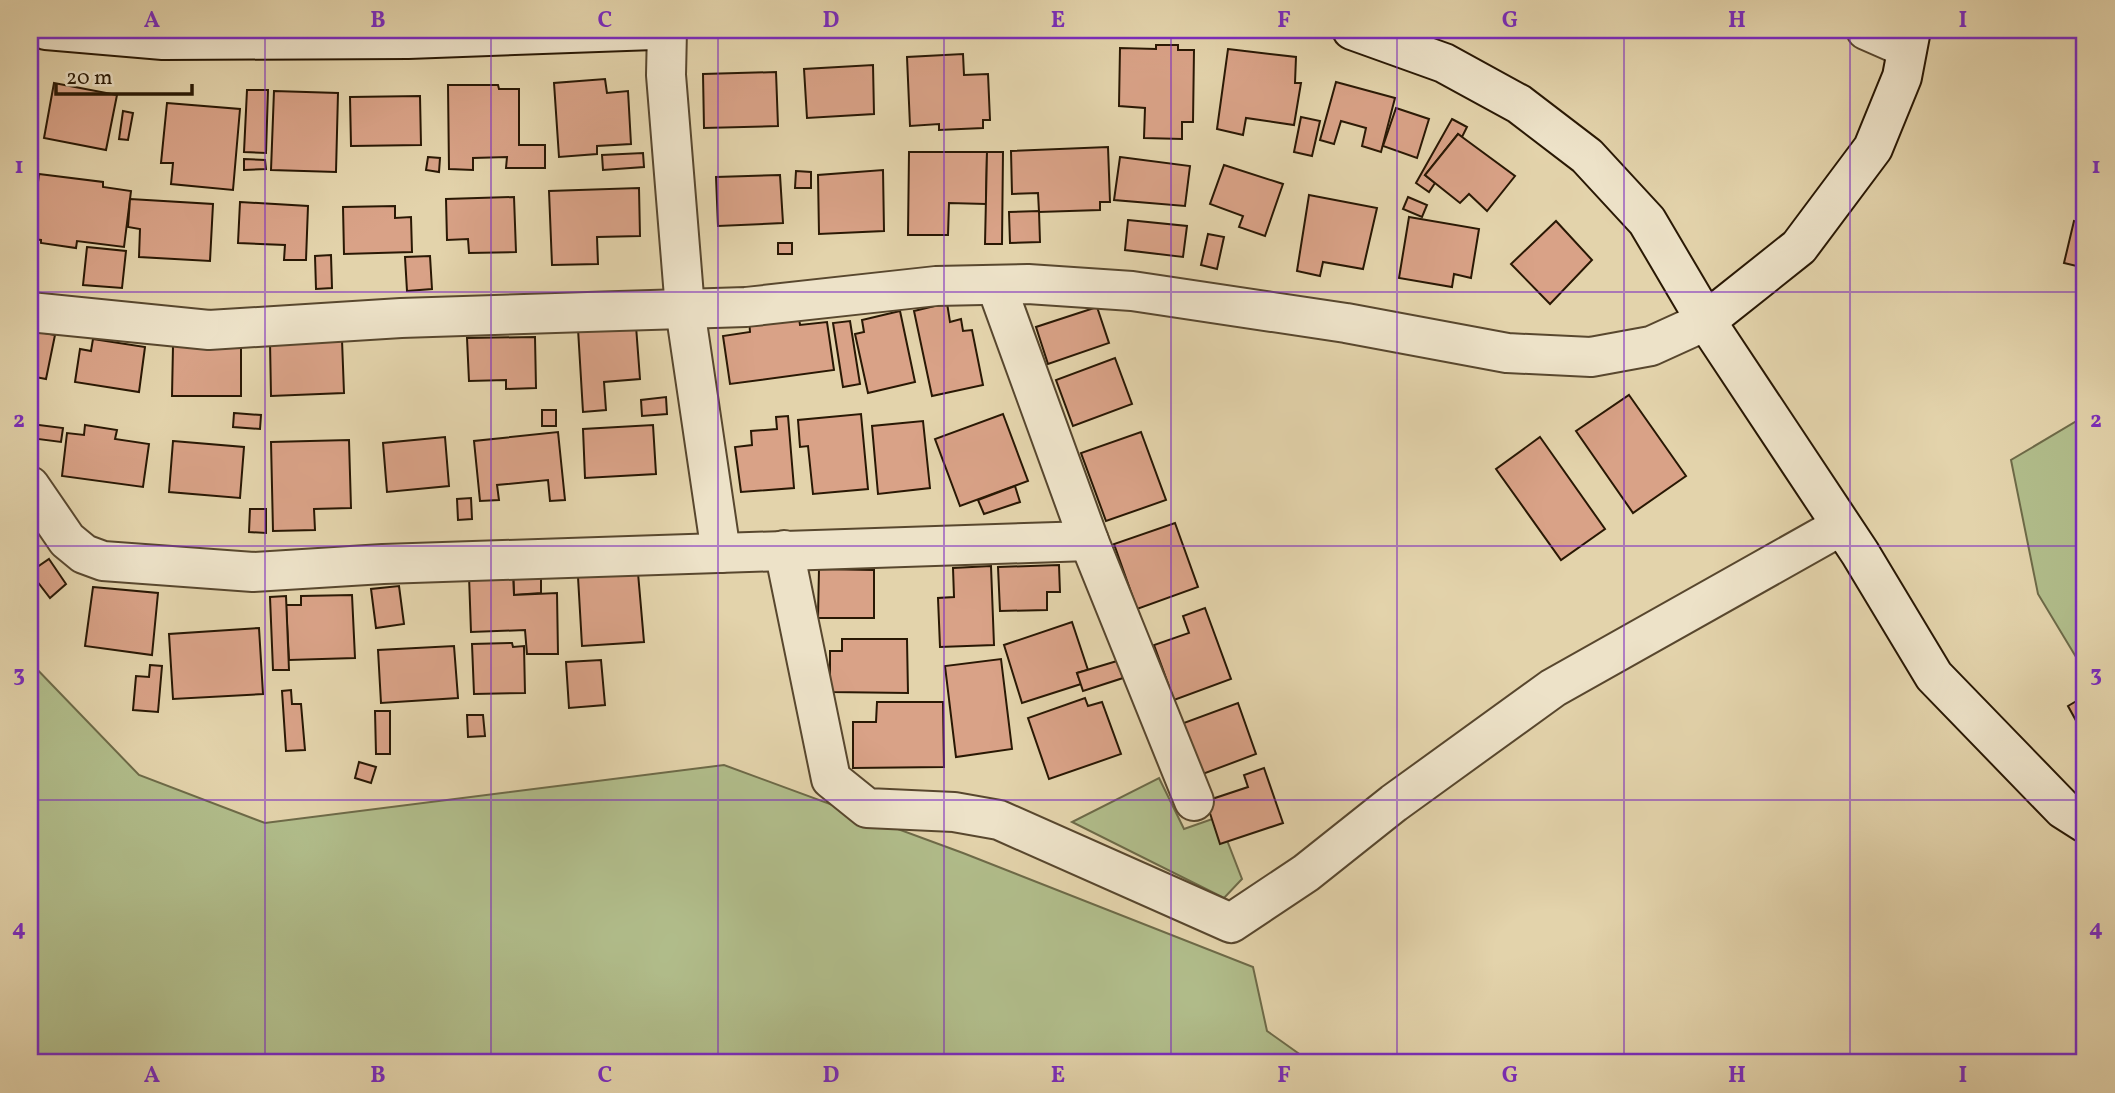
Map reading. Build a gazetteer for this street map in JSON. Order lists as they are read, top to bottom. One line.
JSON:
{"scale_bar":"20 m","grid":{"columns":["A","B","C","D","E","F","G","H","I"],"rows":["1","2","3","4"]}}
